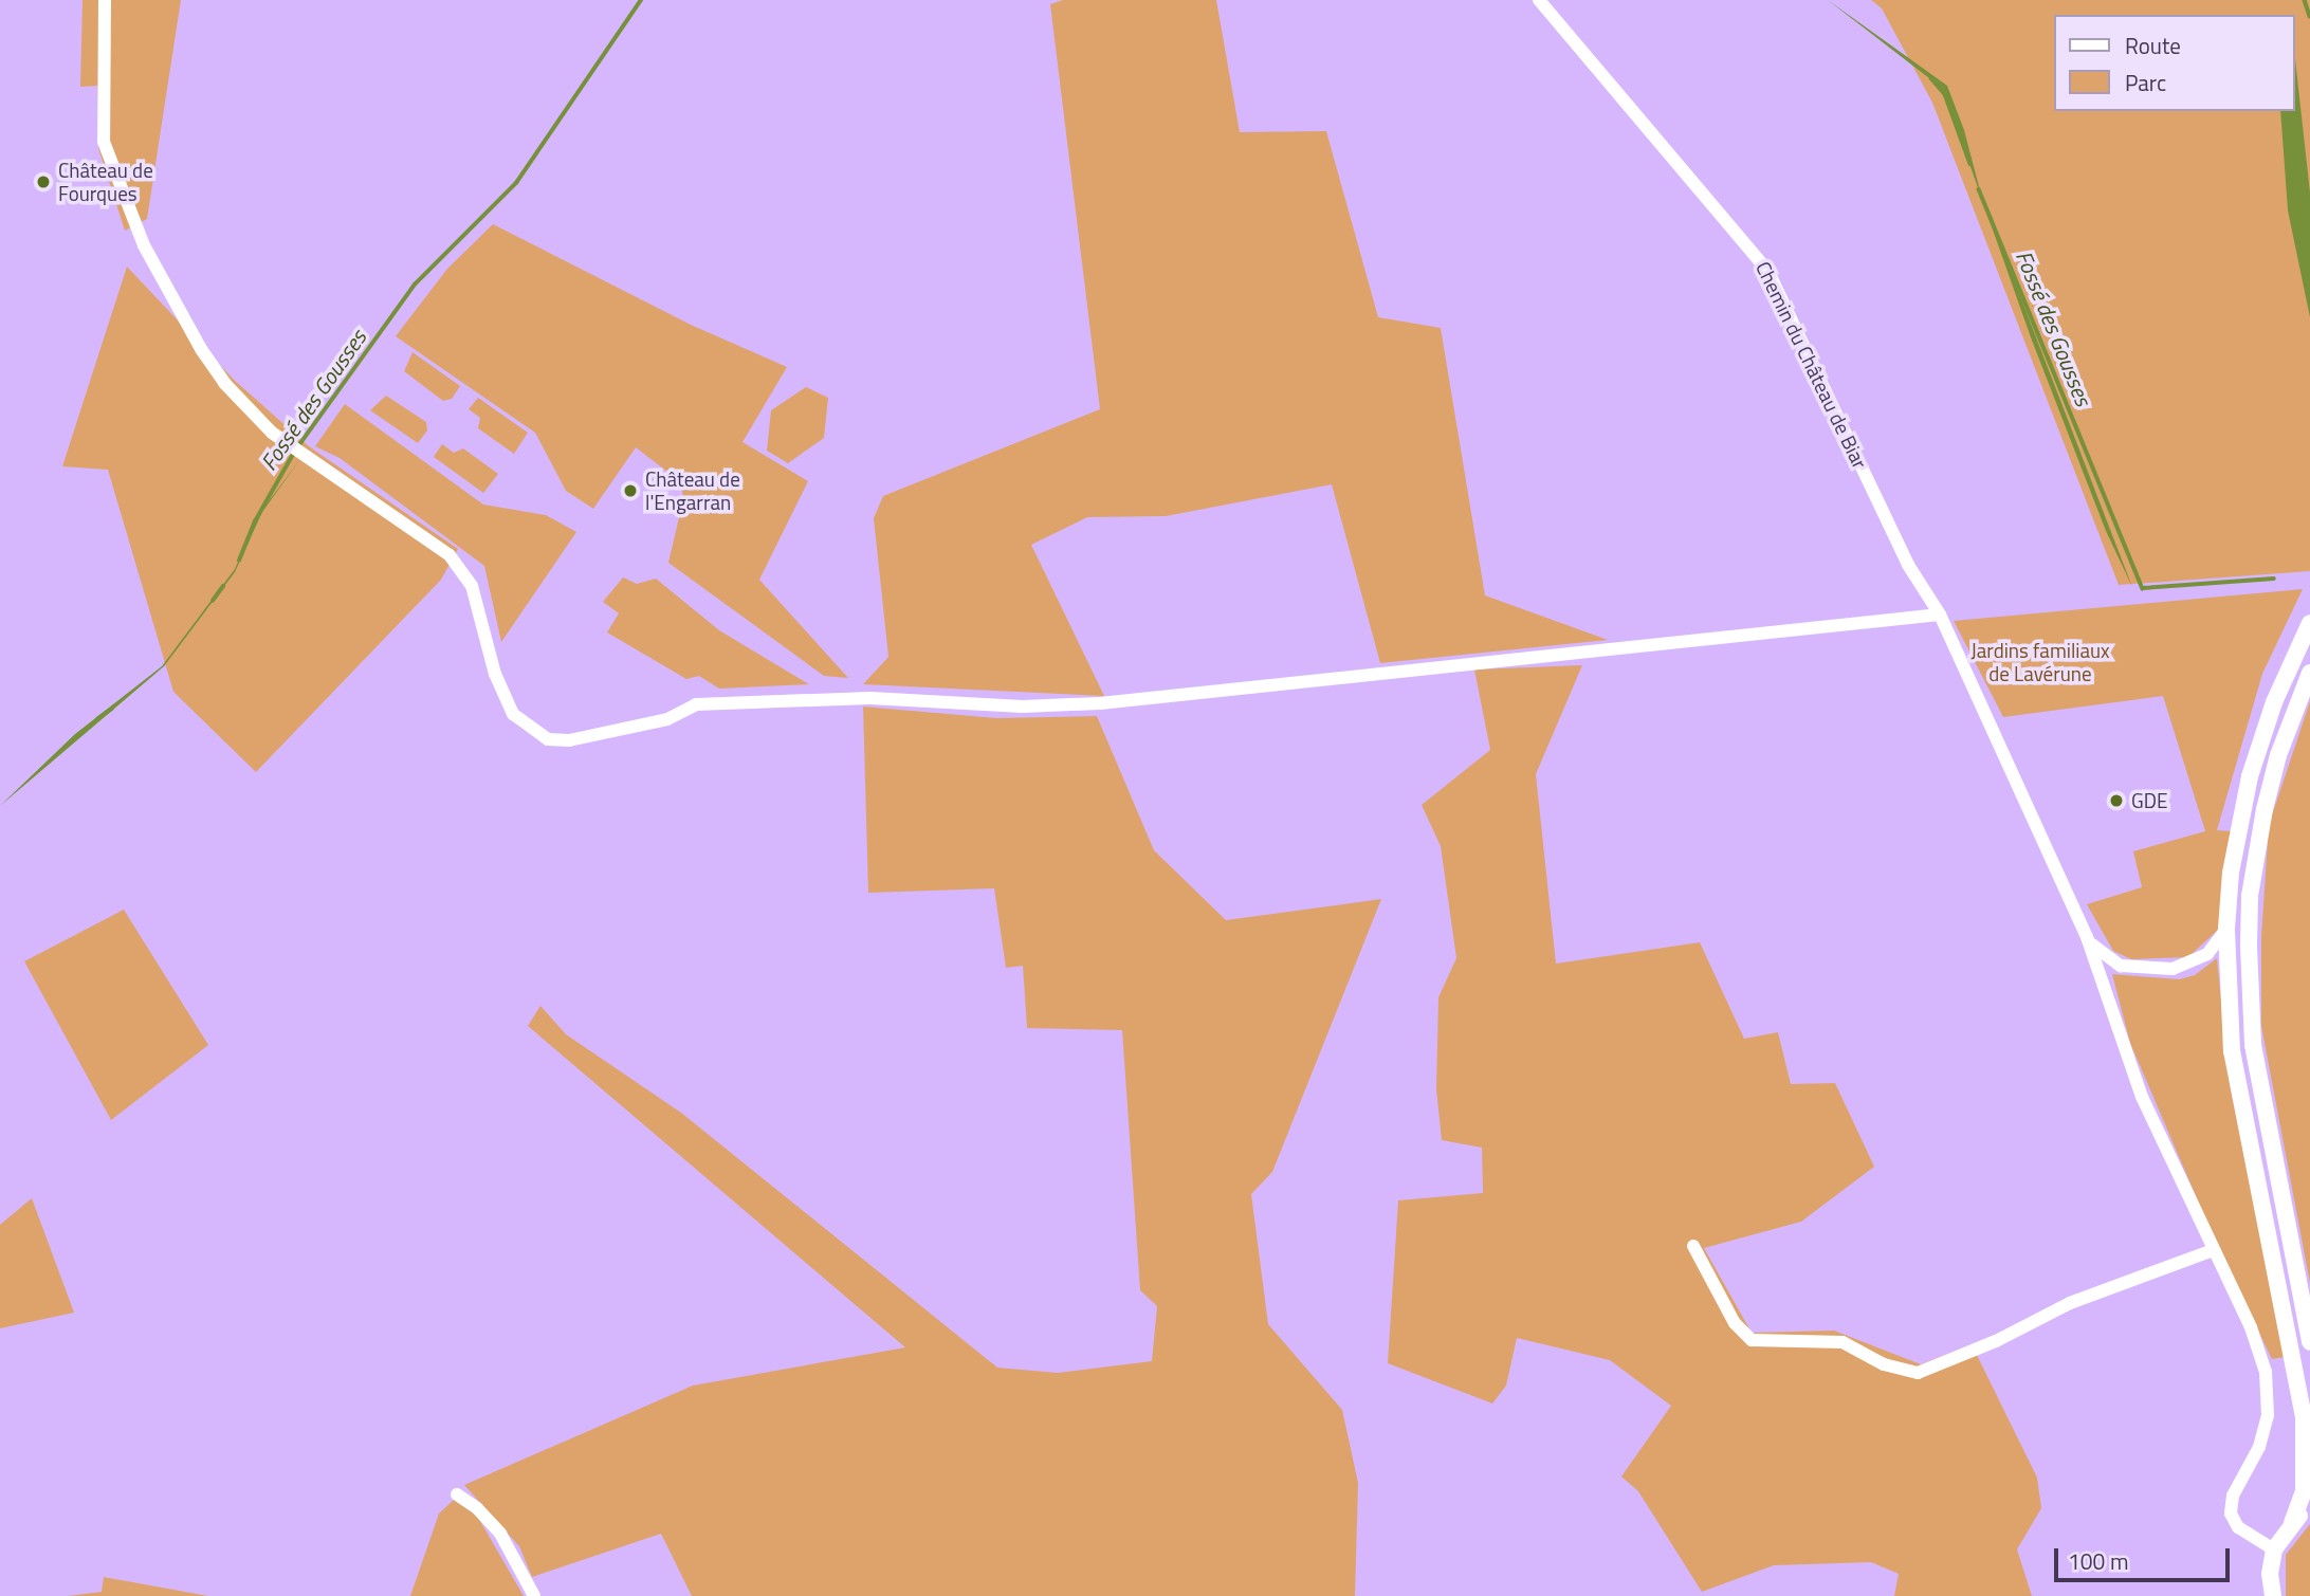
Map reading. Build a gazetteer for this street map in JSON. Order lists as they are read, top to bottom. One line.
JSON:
{"streets":{"street":["Chemin du Château de Biar"]},"water":["Fossé des Gousses"],"parks":["Jardins familiaux de Lavérune"],"places":["Château de Fourques","Château de l'Engarran","GDE"],"legend":["Route","Parc"],"scale_bar":"100 m"}
